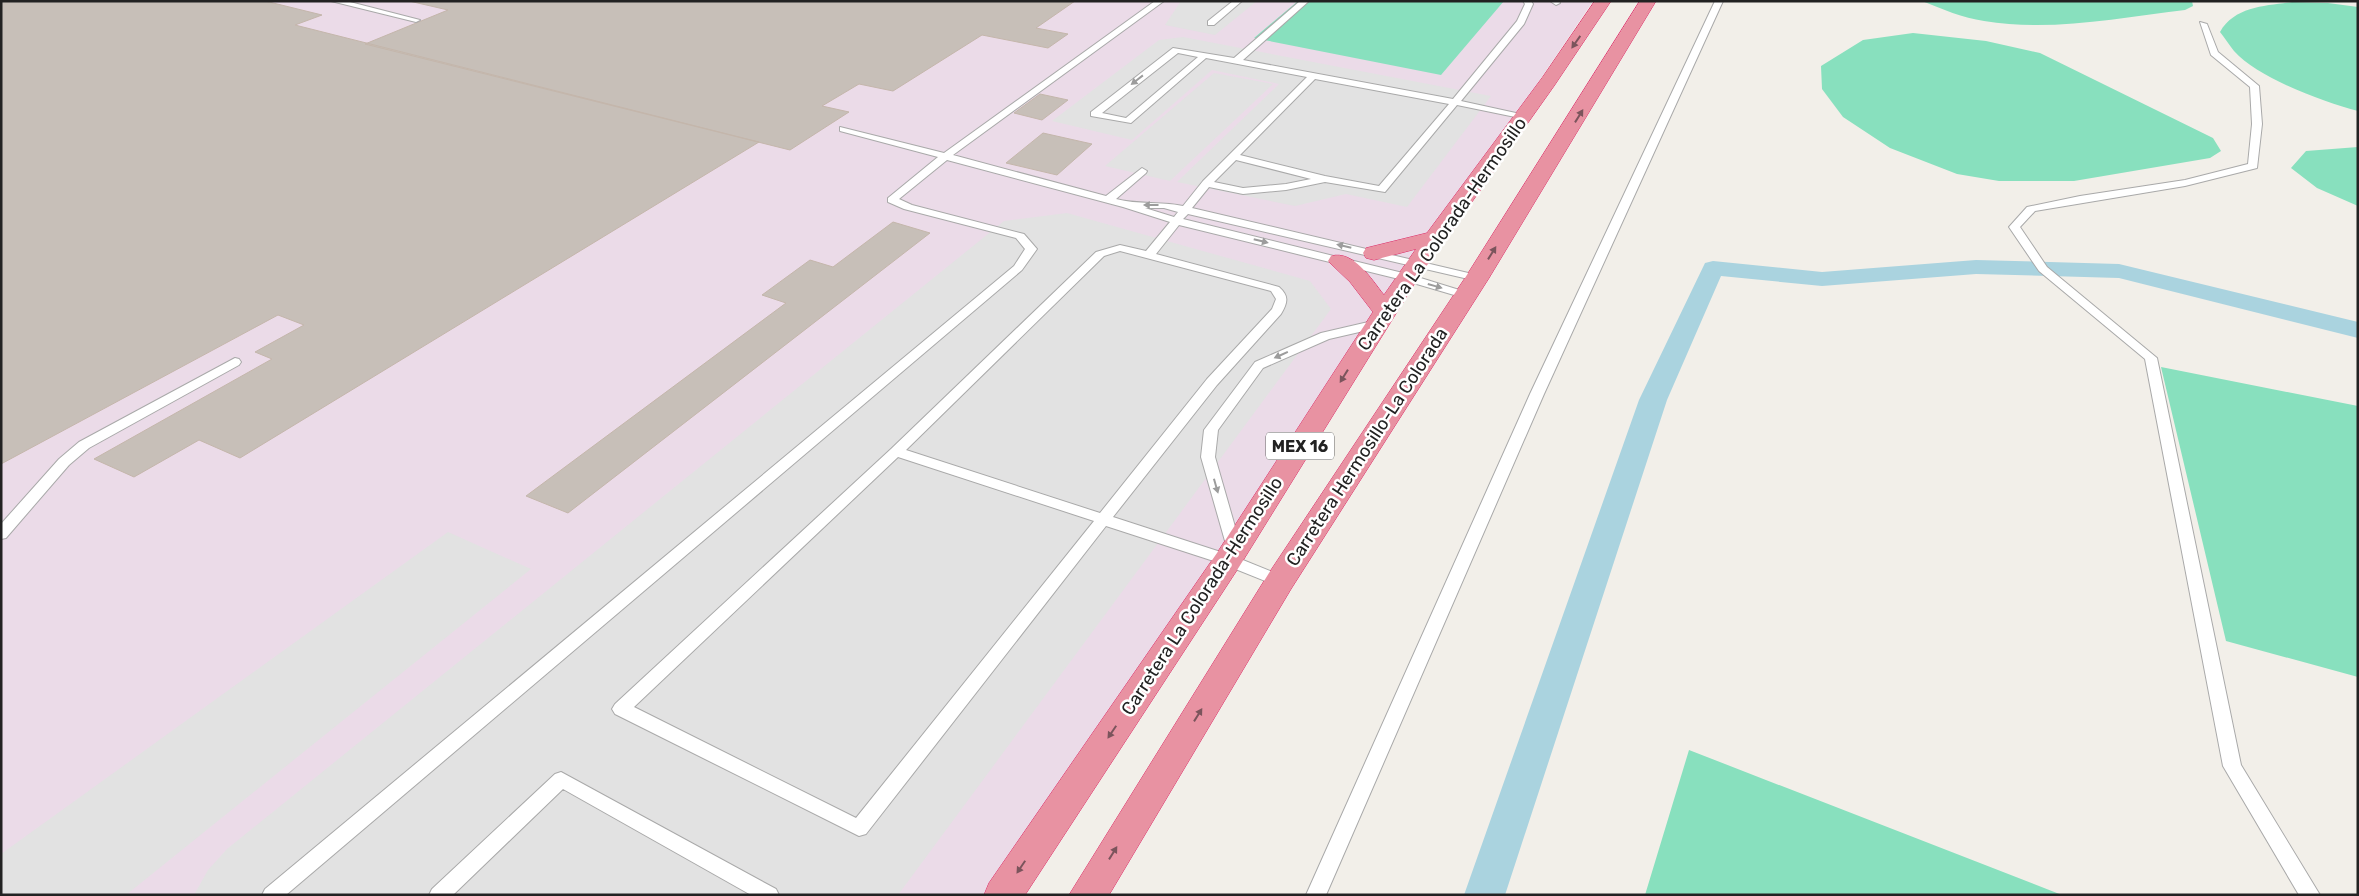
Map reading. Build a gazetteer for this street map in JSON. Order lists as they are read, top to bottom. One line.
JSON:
{"streets":{"highway":["Carretera La Colorada-Hermosillo","MEX 16","Carretera Hermosillo-La Colorada"]},"one_way":["Carretera La Colorada-Hermosillo","Carretera Hermosillo-La Colorada"]}
